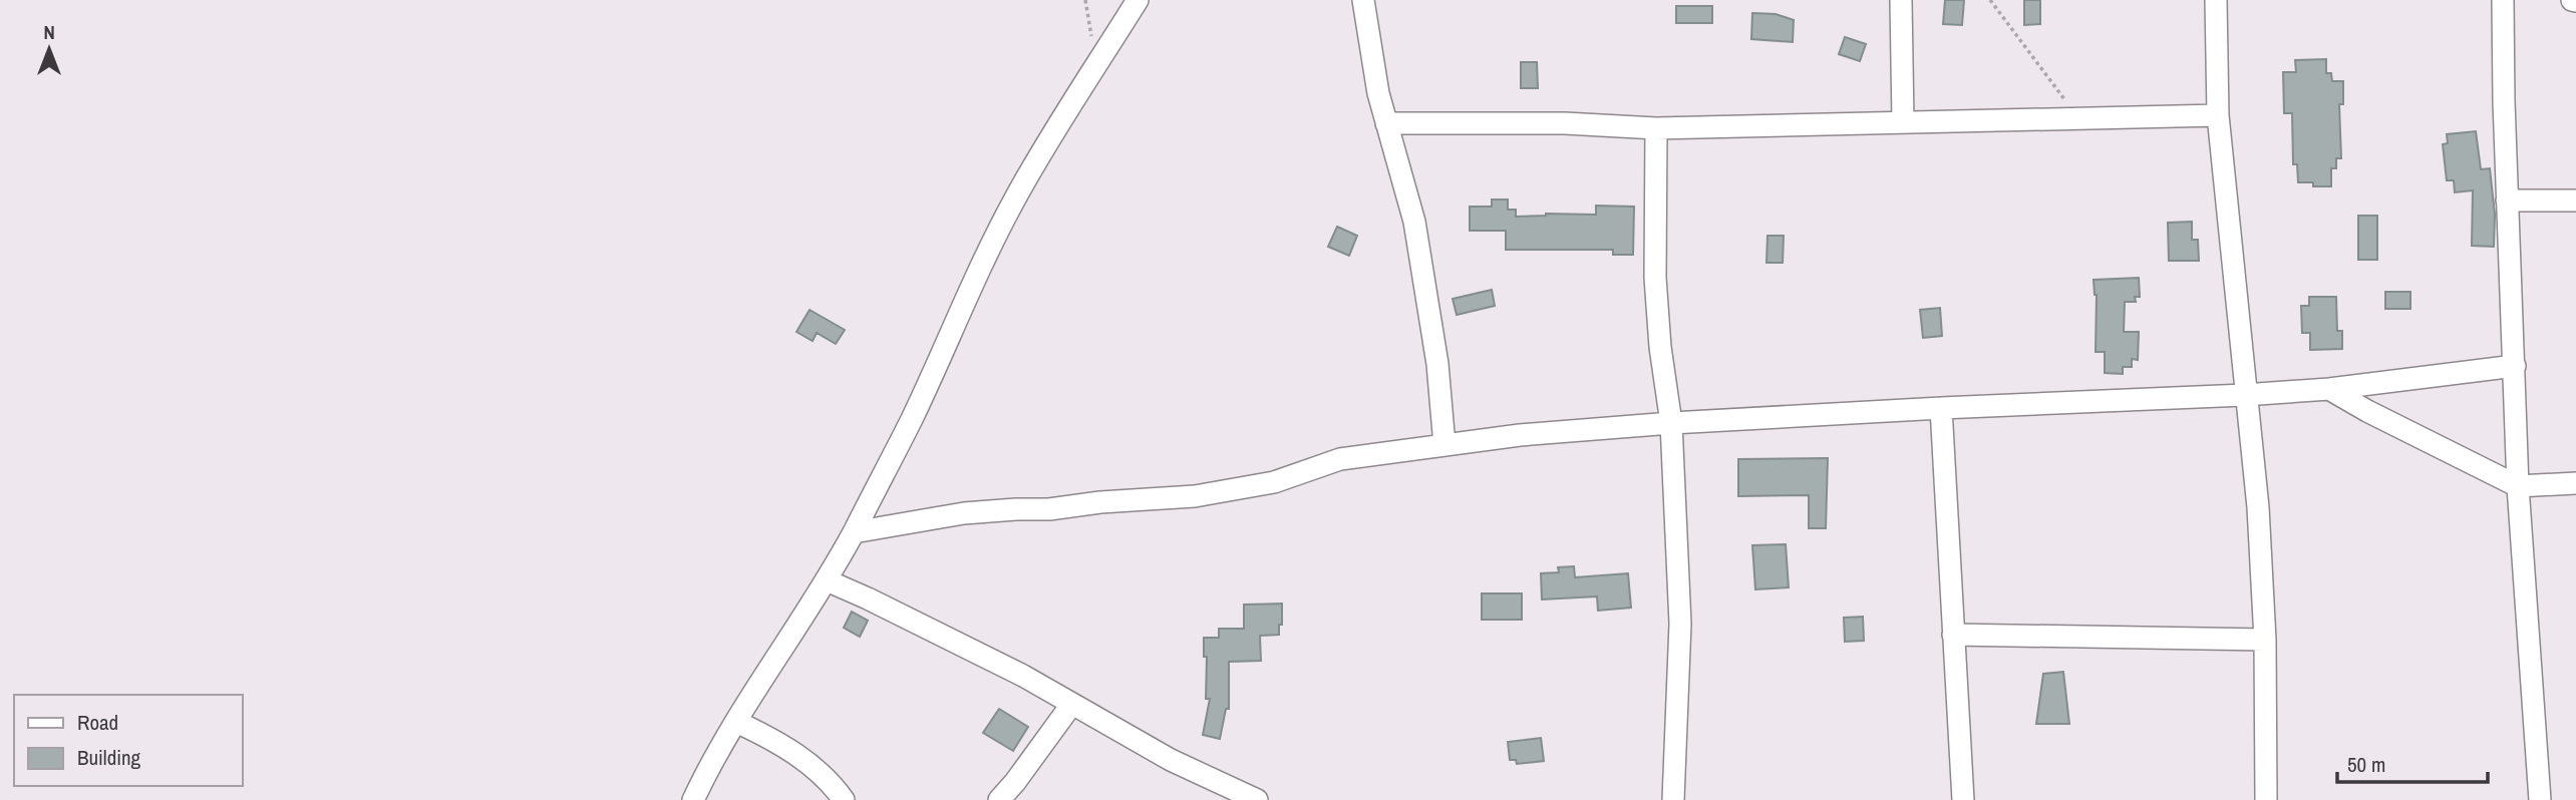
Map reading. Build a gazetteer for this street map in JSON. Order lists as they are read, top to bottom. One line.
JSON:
{"legend":["Road","Building"],"scale_bar":"50 m","north":"top"}
